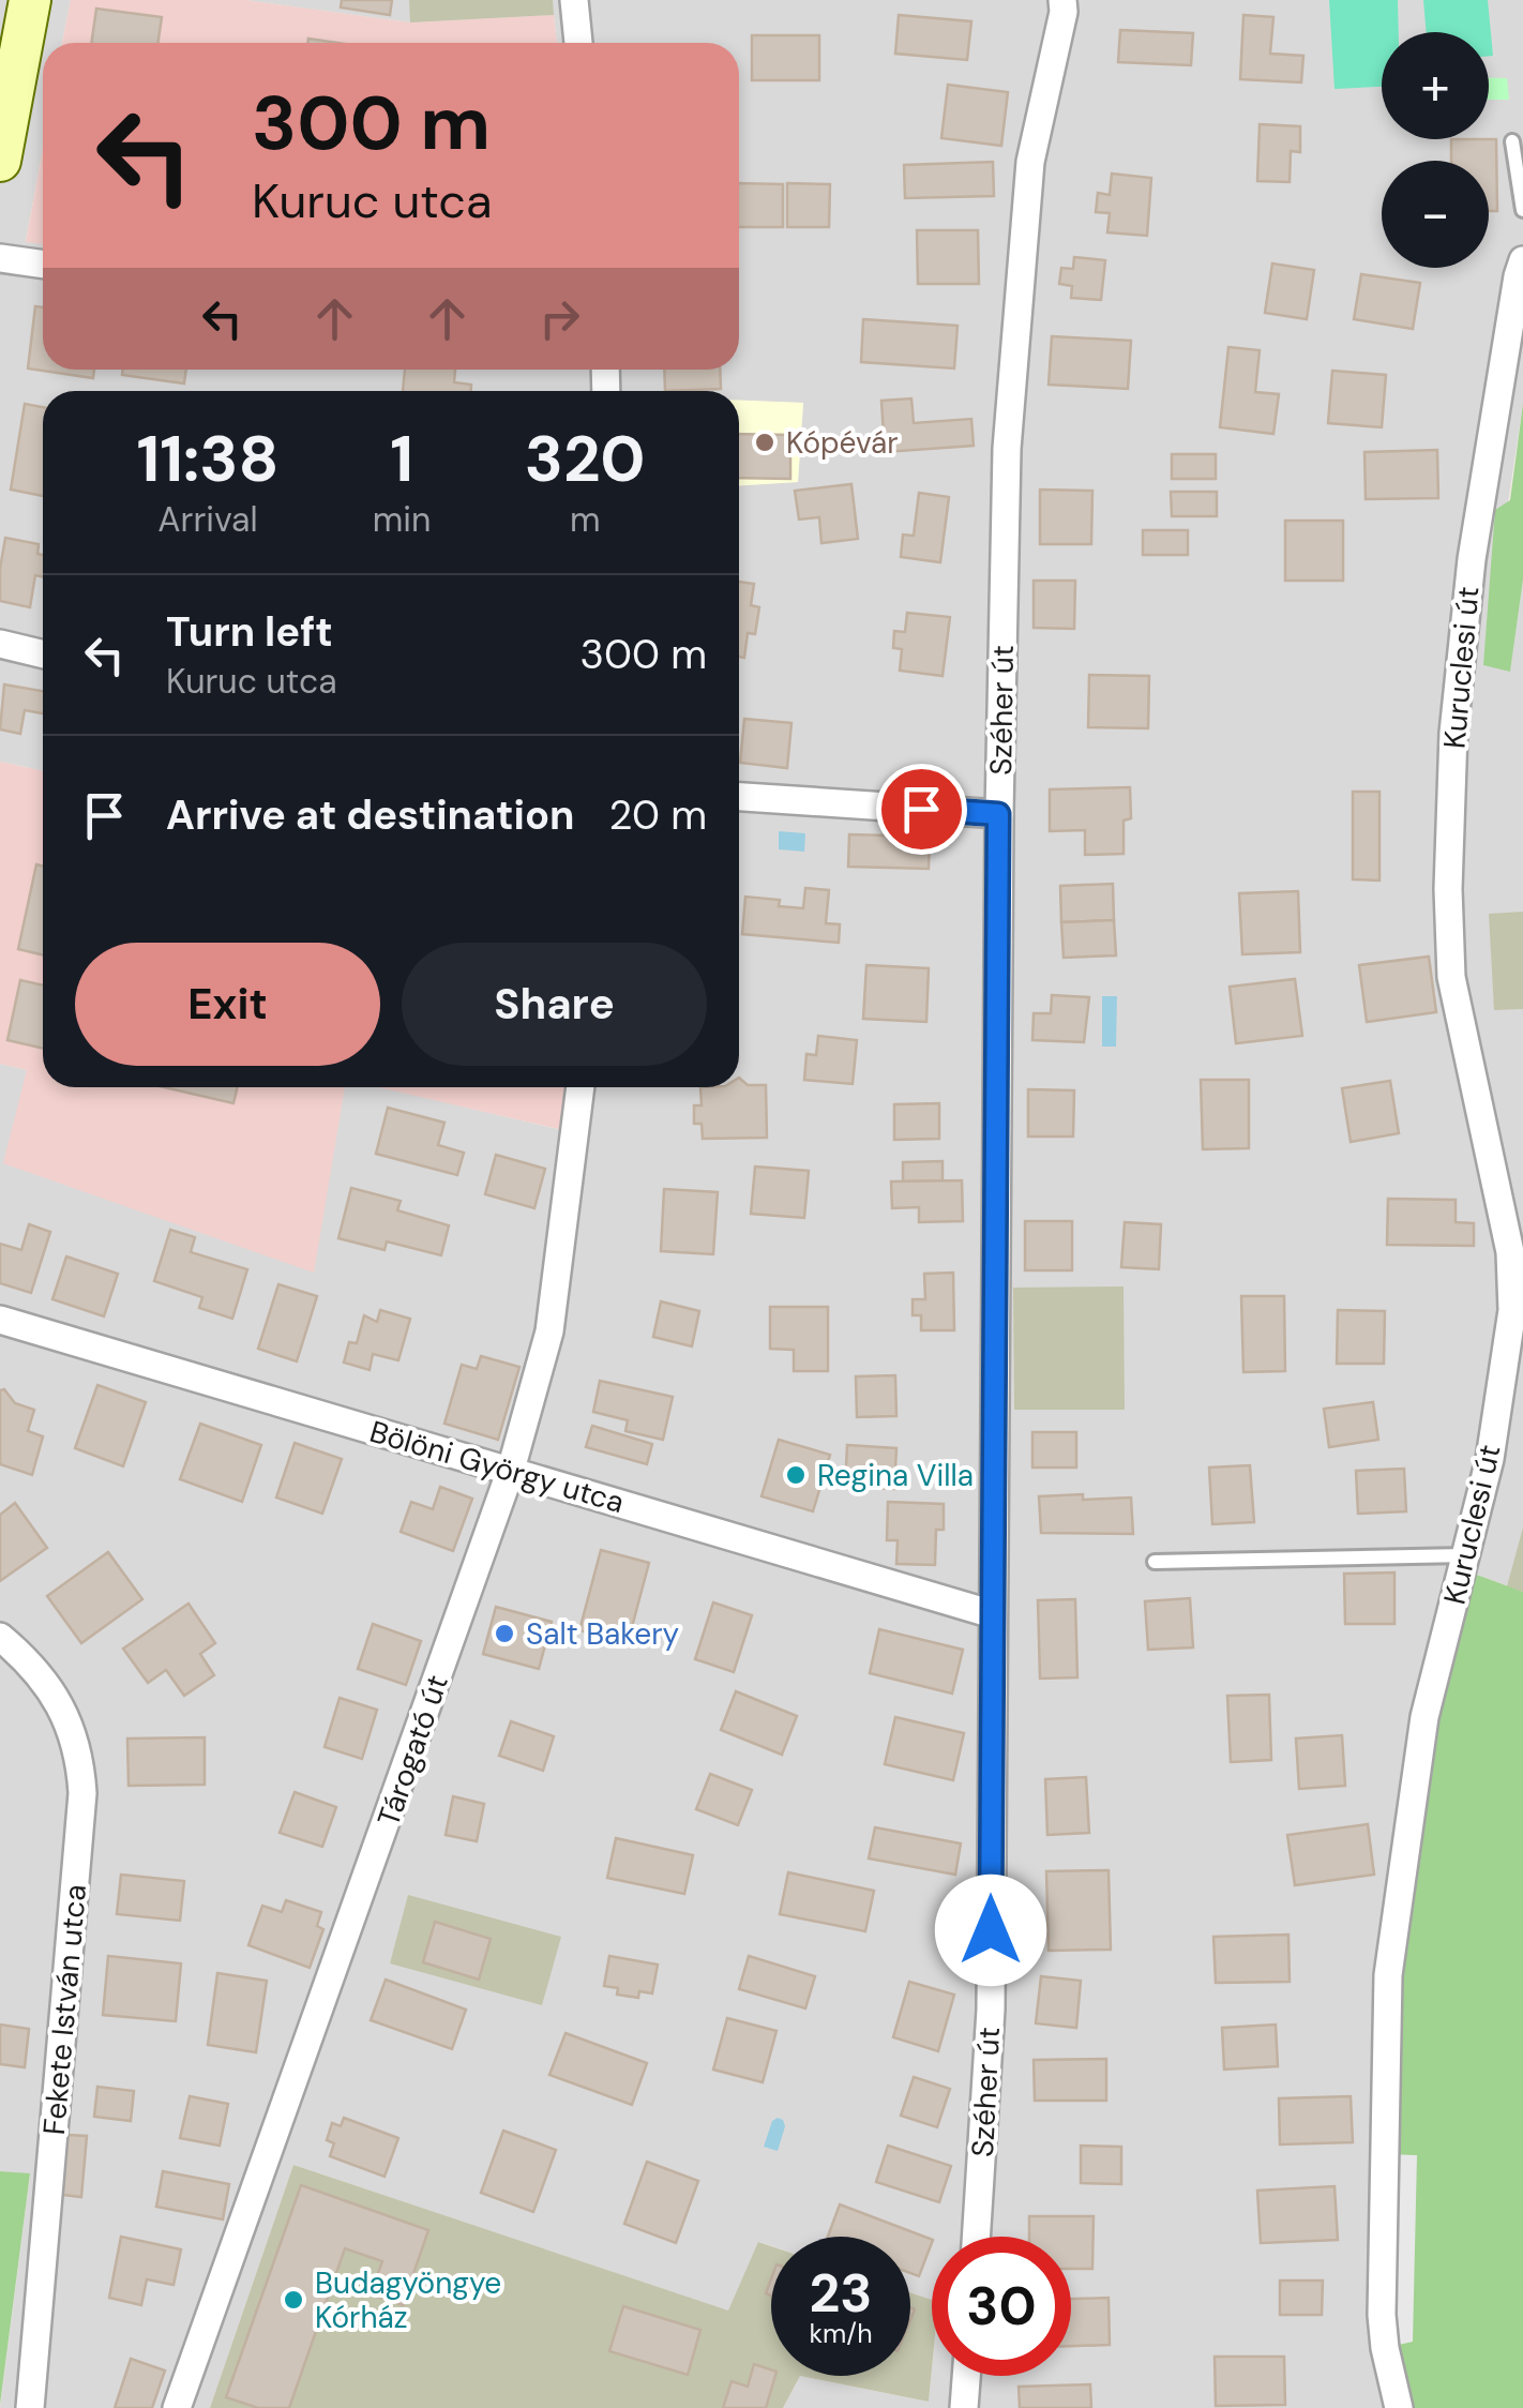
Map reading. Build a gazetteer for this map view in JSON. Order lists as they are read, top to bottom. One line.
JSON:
{"streets":{"street":["Kuruclesi út","Széher út","Bölöni György utca","Tárogató út","Fekete István utca"]},"crossings":[["Széher út","Bölöni György utca"],["Bölöni György utca","Tárogató út"]],"places":["Kópévár","Regina Villa","Salt Bakery","Budagyöngye Kórház"],"page":{"map_buttons":["+","−"],"turn":["300 m","Kuruc utca"],"eta":["11:38","Arrival","1","min","320","m"],"list":[{"name":"Turn left","note":"Kuruc utca","value":"300 m"},{"name":"Arrive at destination","value":"20 m"}],"buttons":["Exit","Share"],"speed":"23 km/h","limit":"30"}}
